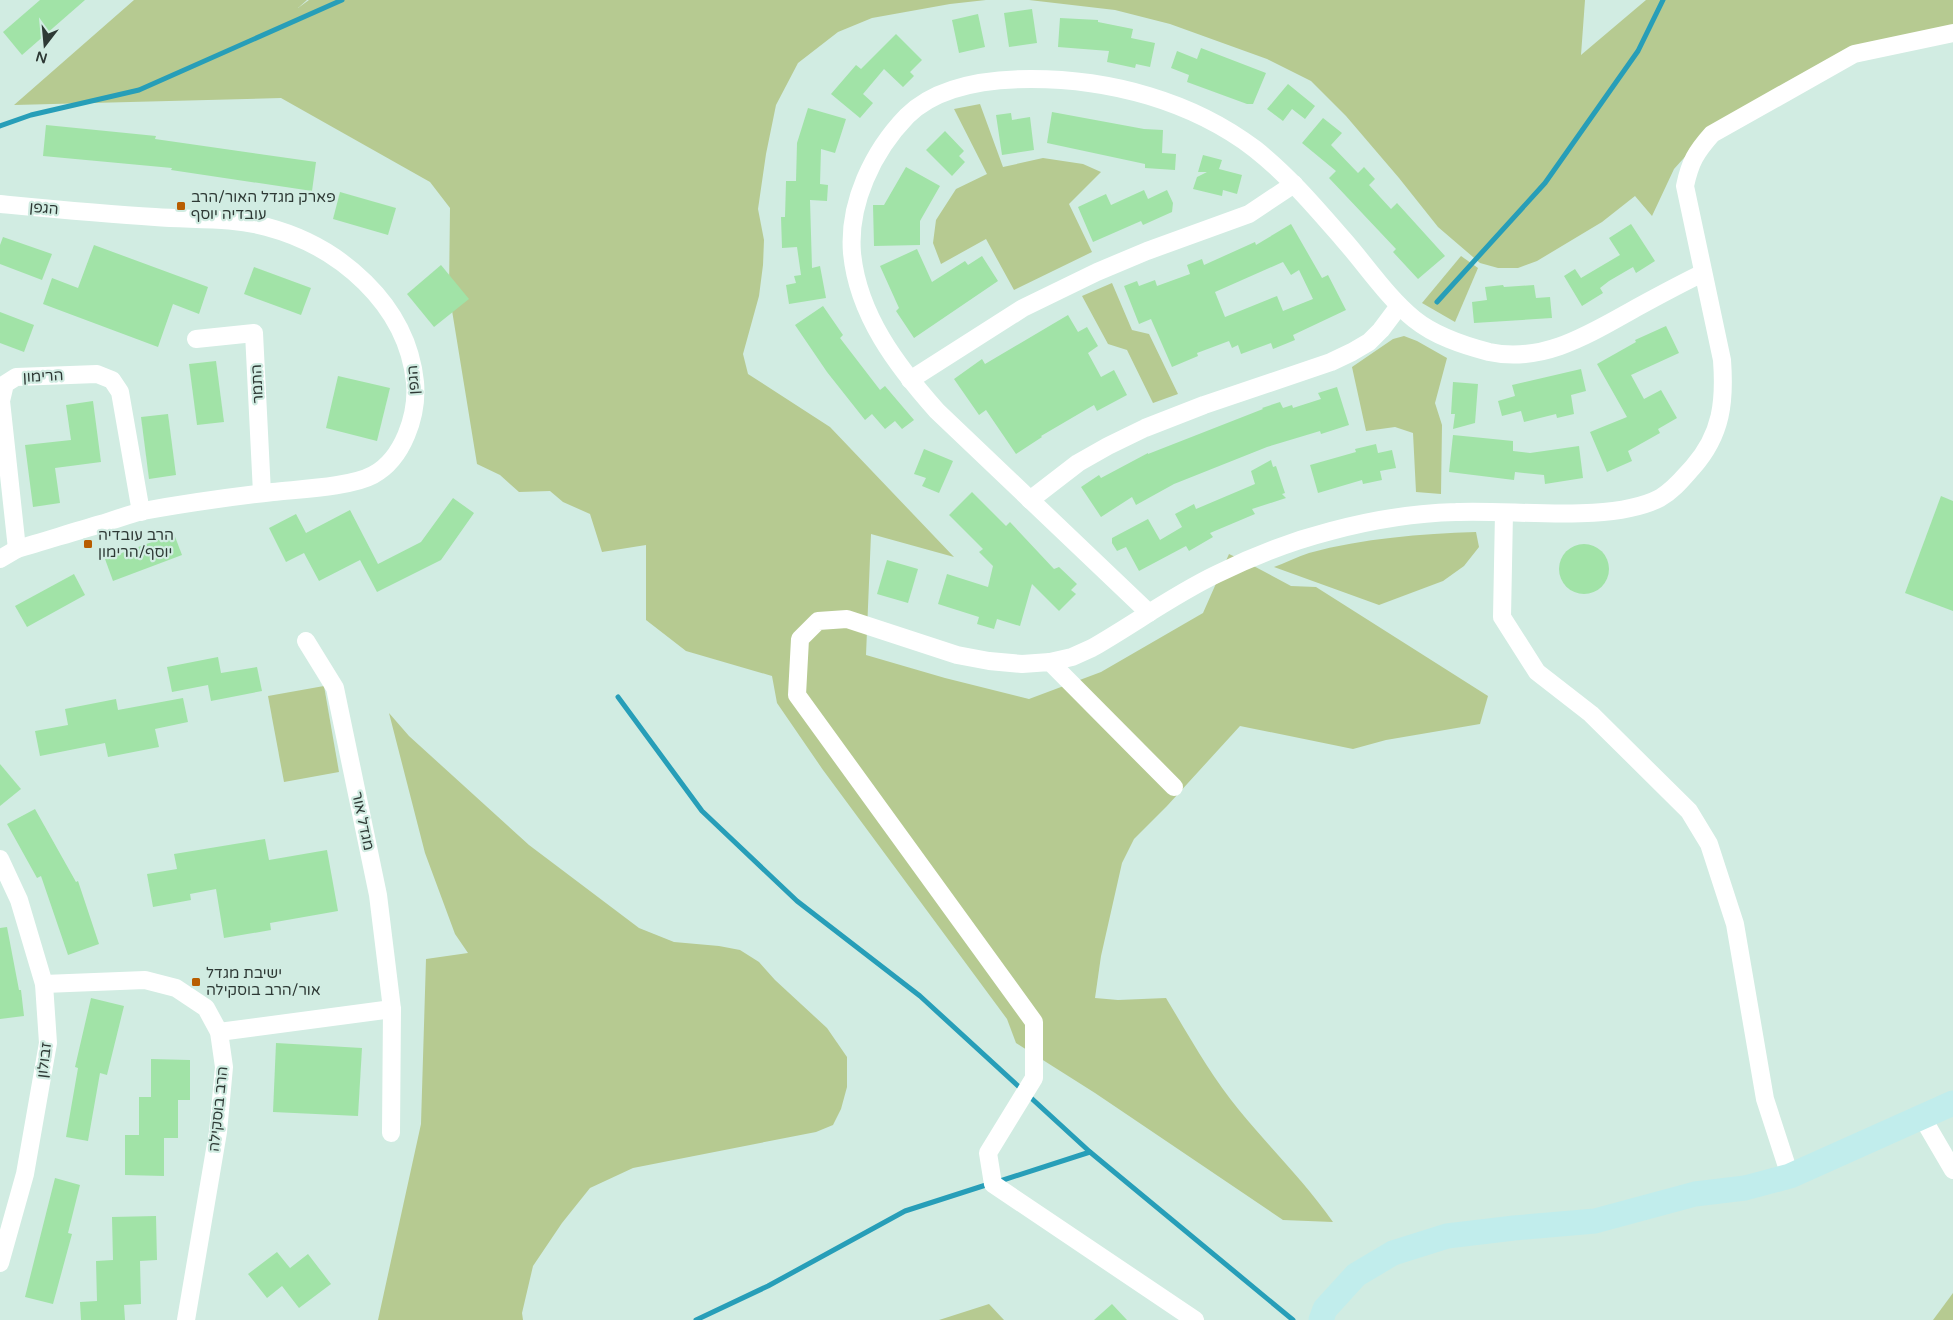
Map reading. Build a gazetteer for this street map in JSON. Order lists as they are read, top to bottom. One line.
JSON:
{"streets":{"street":["הגפן","הרימון","התמר","מגדל אור","זבולון","הרב בוסקילה"]},"crossings":[["הגפן","הרימון"],["הגפן","התמר"],["זבולון","הרב בוסקילה"]],"places":{"transit":["פארק מגדל האור/הרב עובדיה יוסף","הרב עובדיה יוסף/הרימון","ישיבת מגדל אור/הרב בוסקילה"]},"north":"bottom"}
